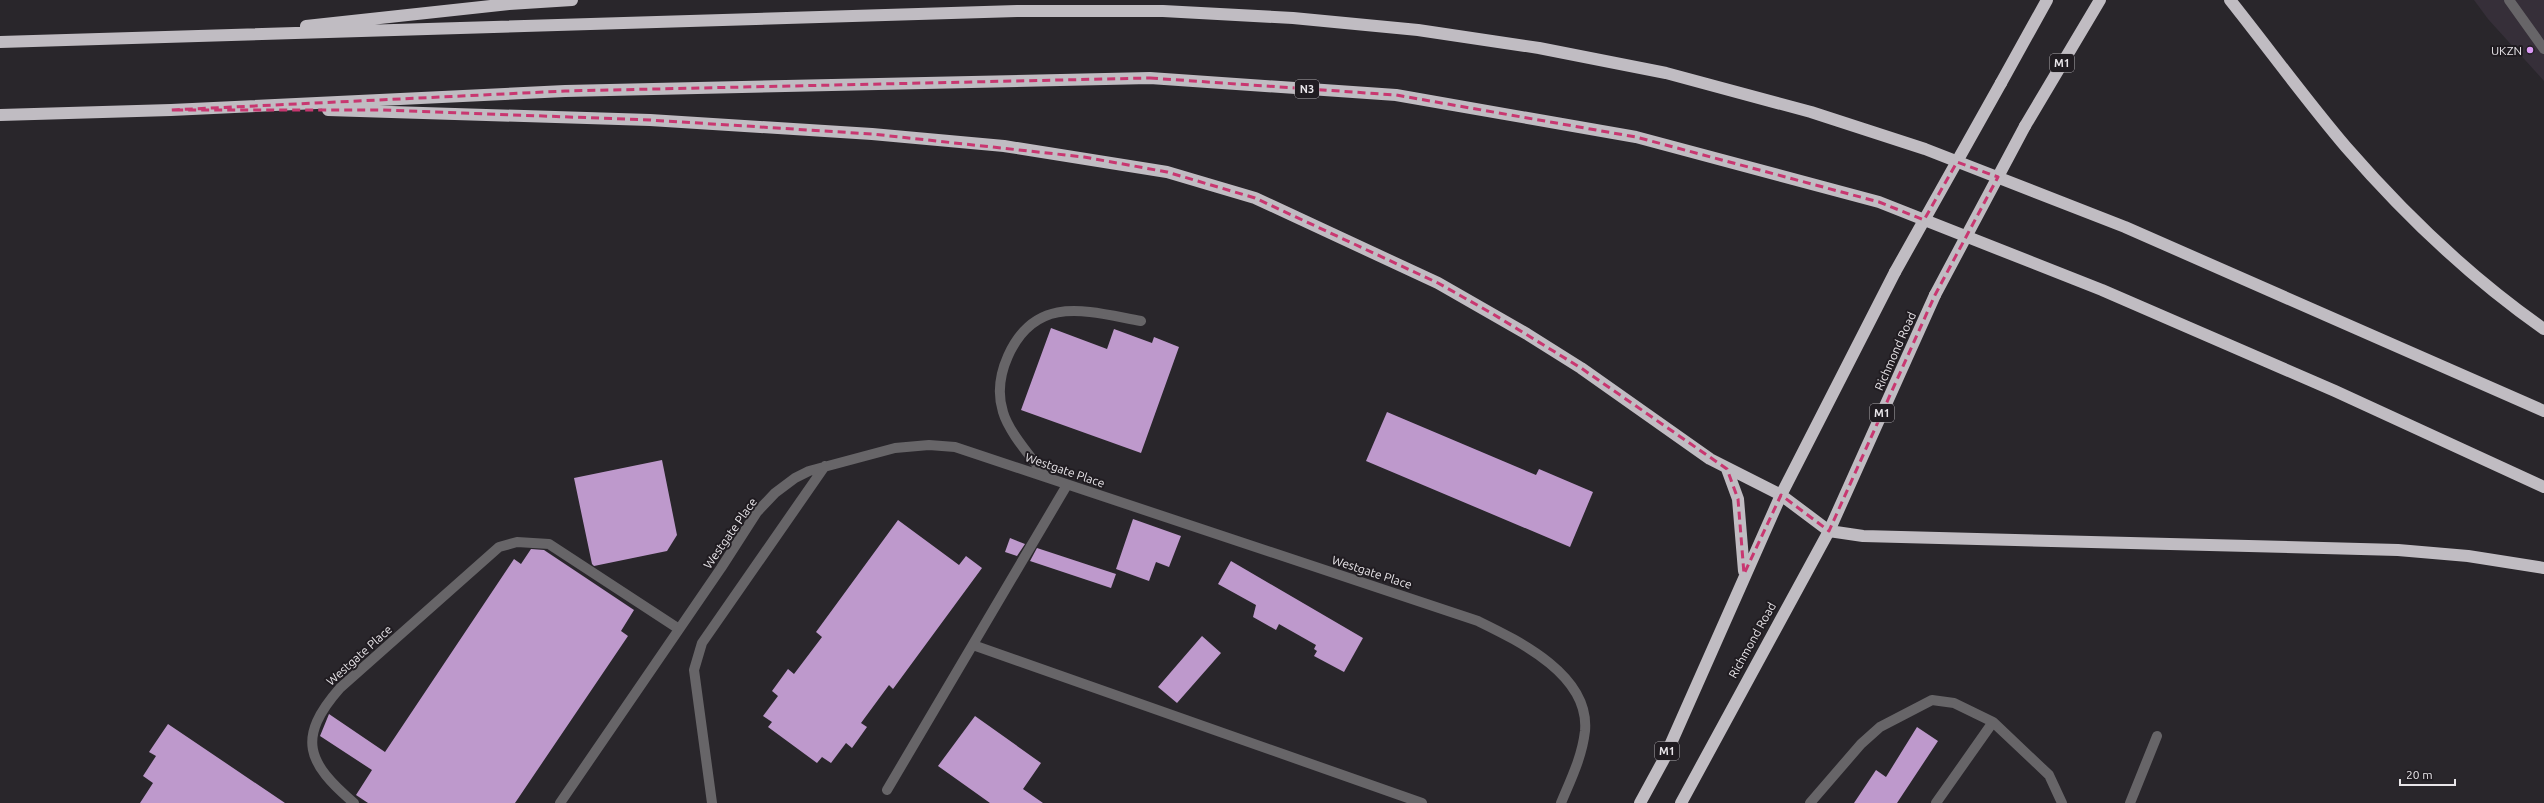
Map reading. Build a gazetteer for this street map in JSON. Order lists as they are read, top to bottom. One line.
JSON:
{"streets":{"highway":["M1","N3","Richmond Road"],"lane":["Westgate Place"]},"places":["UKZN"],"scale_bar":"20 m"}
